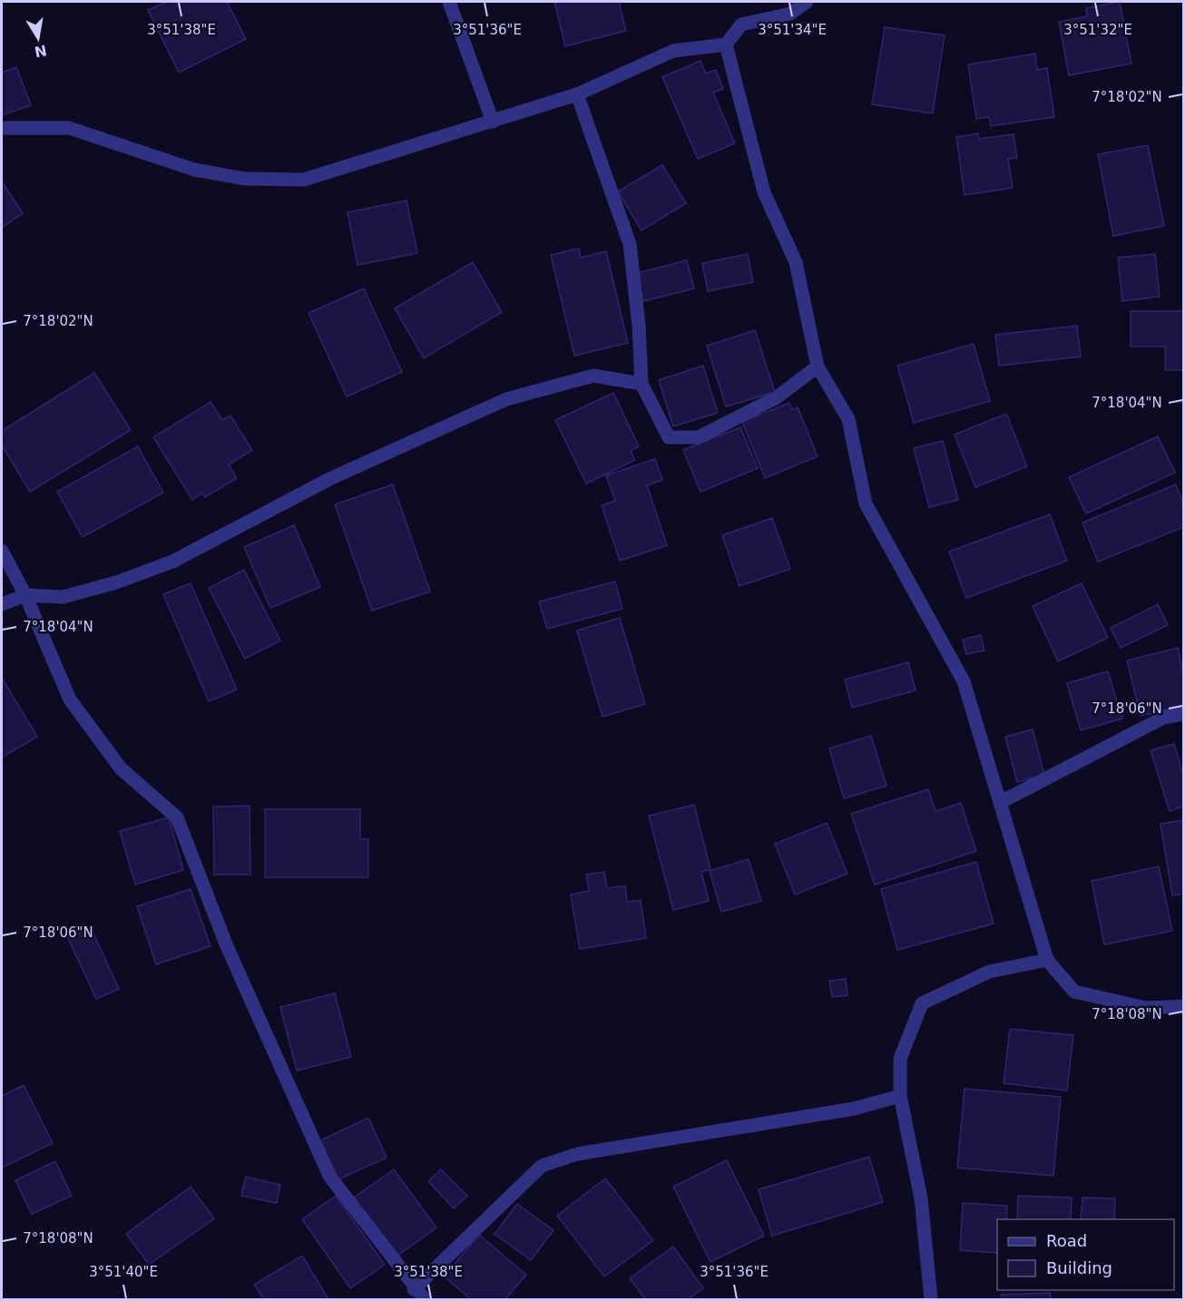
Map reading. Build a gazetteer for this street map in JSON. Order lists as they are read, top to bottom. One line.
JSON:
{"legend":["Road","Building"],"north":"bottom","coordinates":["3°51'38\"E","3°51'36\"E","3°51'34\"E","3°51'32\"E","7°18'02\"N","7°18'04\"N","7°18'06\"N","7°18'08\"N","3°51'40\"E"]}
